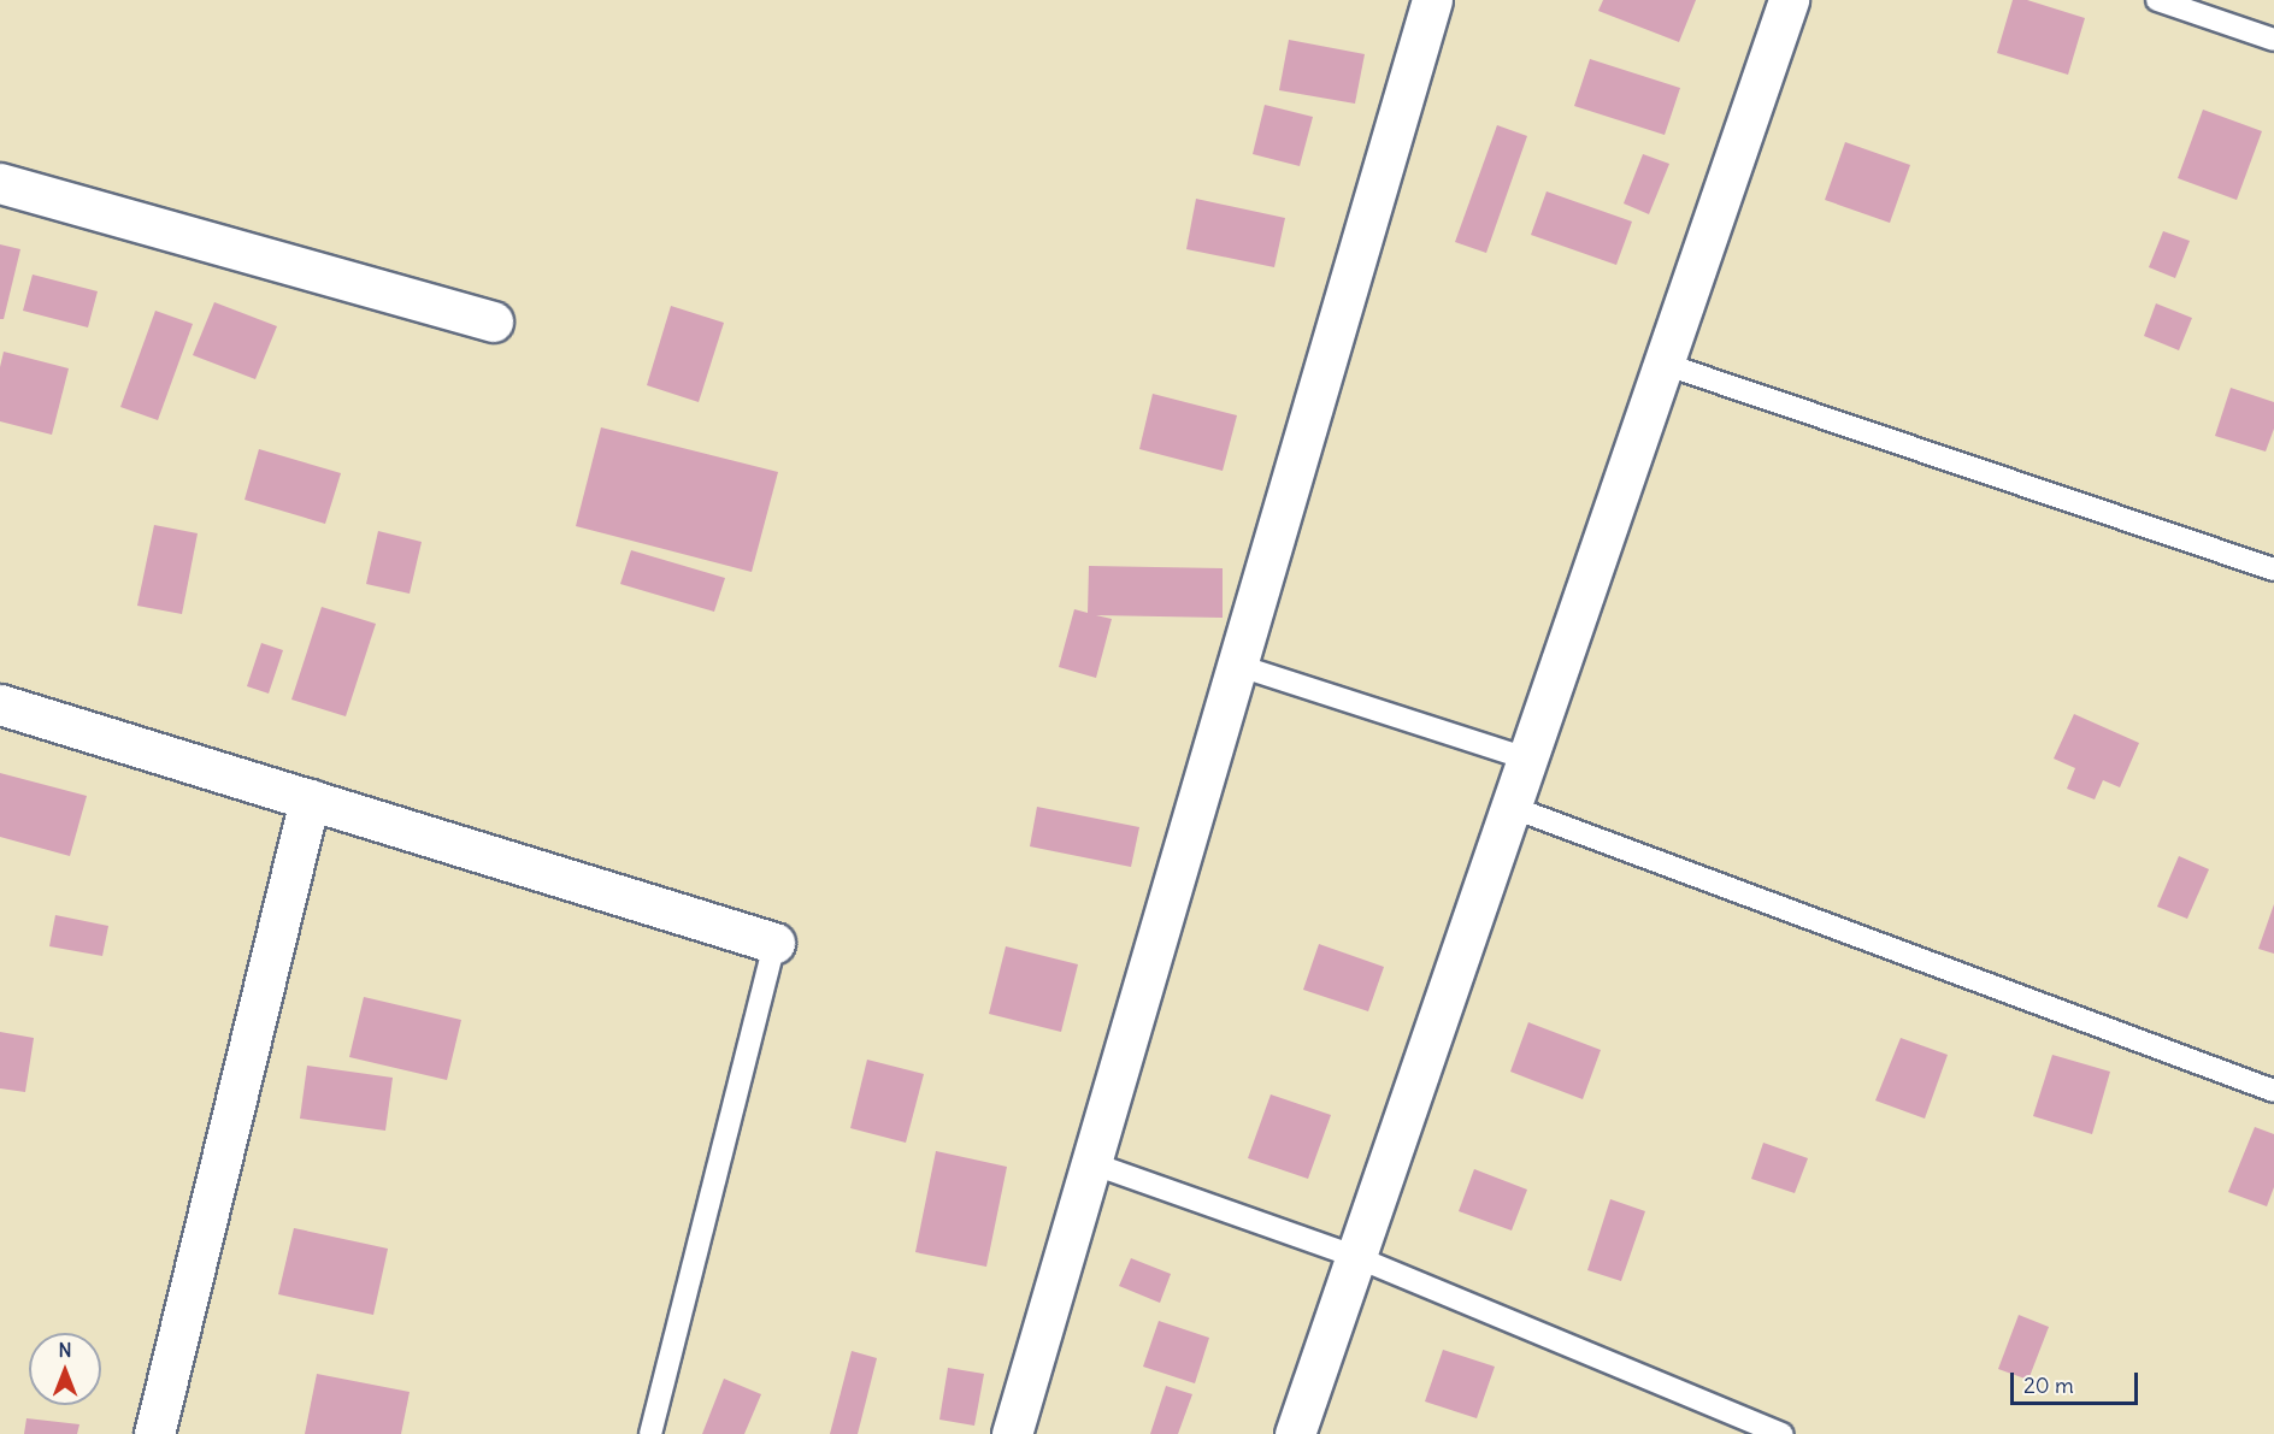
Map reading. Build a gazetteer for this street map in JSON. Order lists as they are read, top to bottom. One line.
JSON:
{"scale_bar":"20 m","north":"top"}
